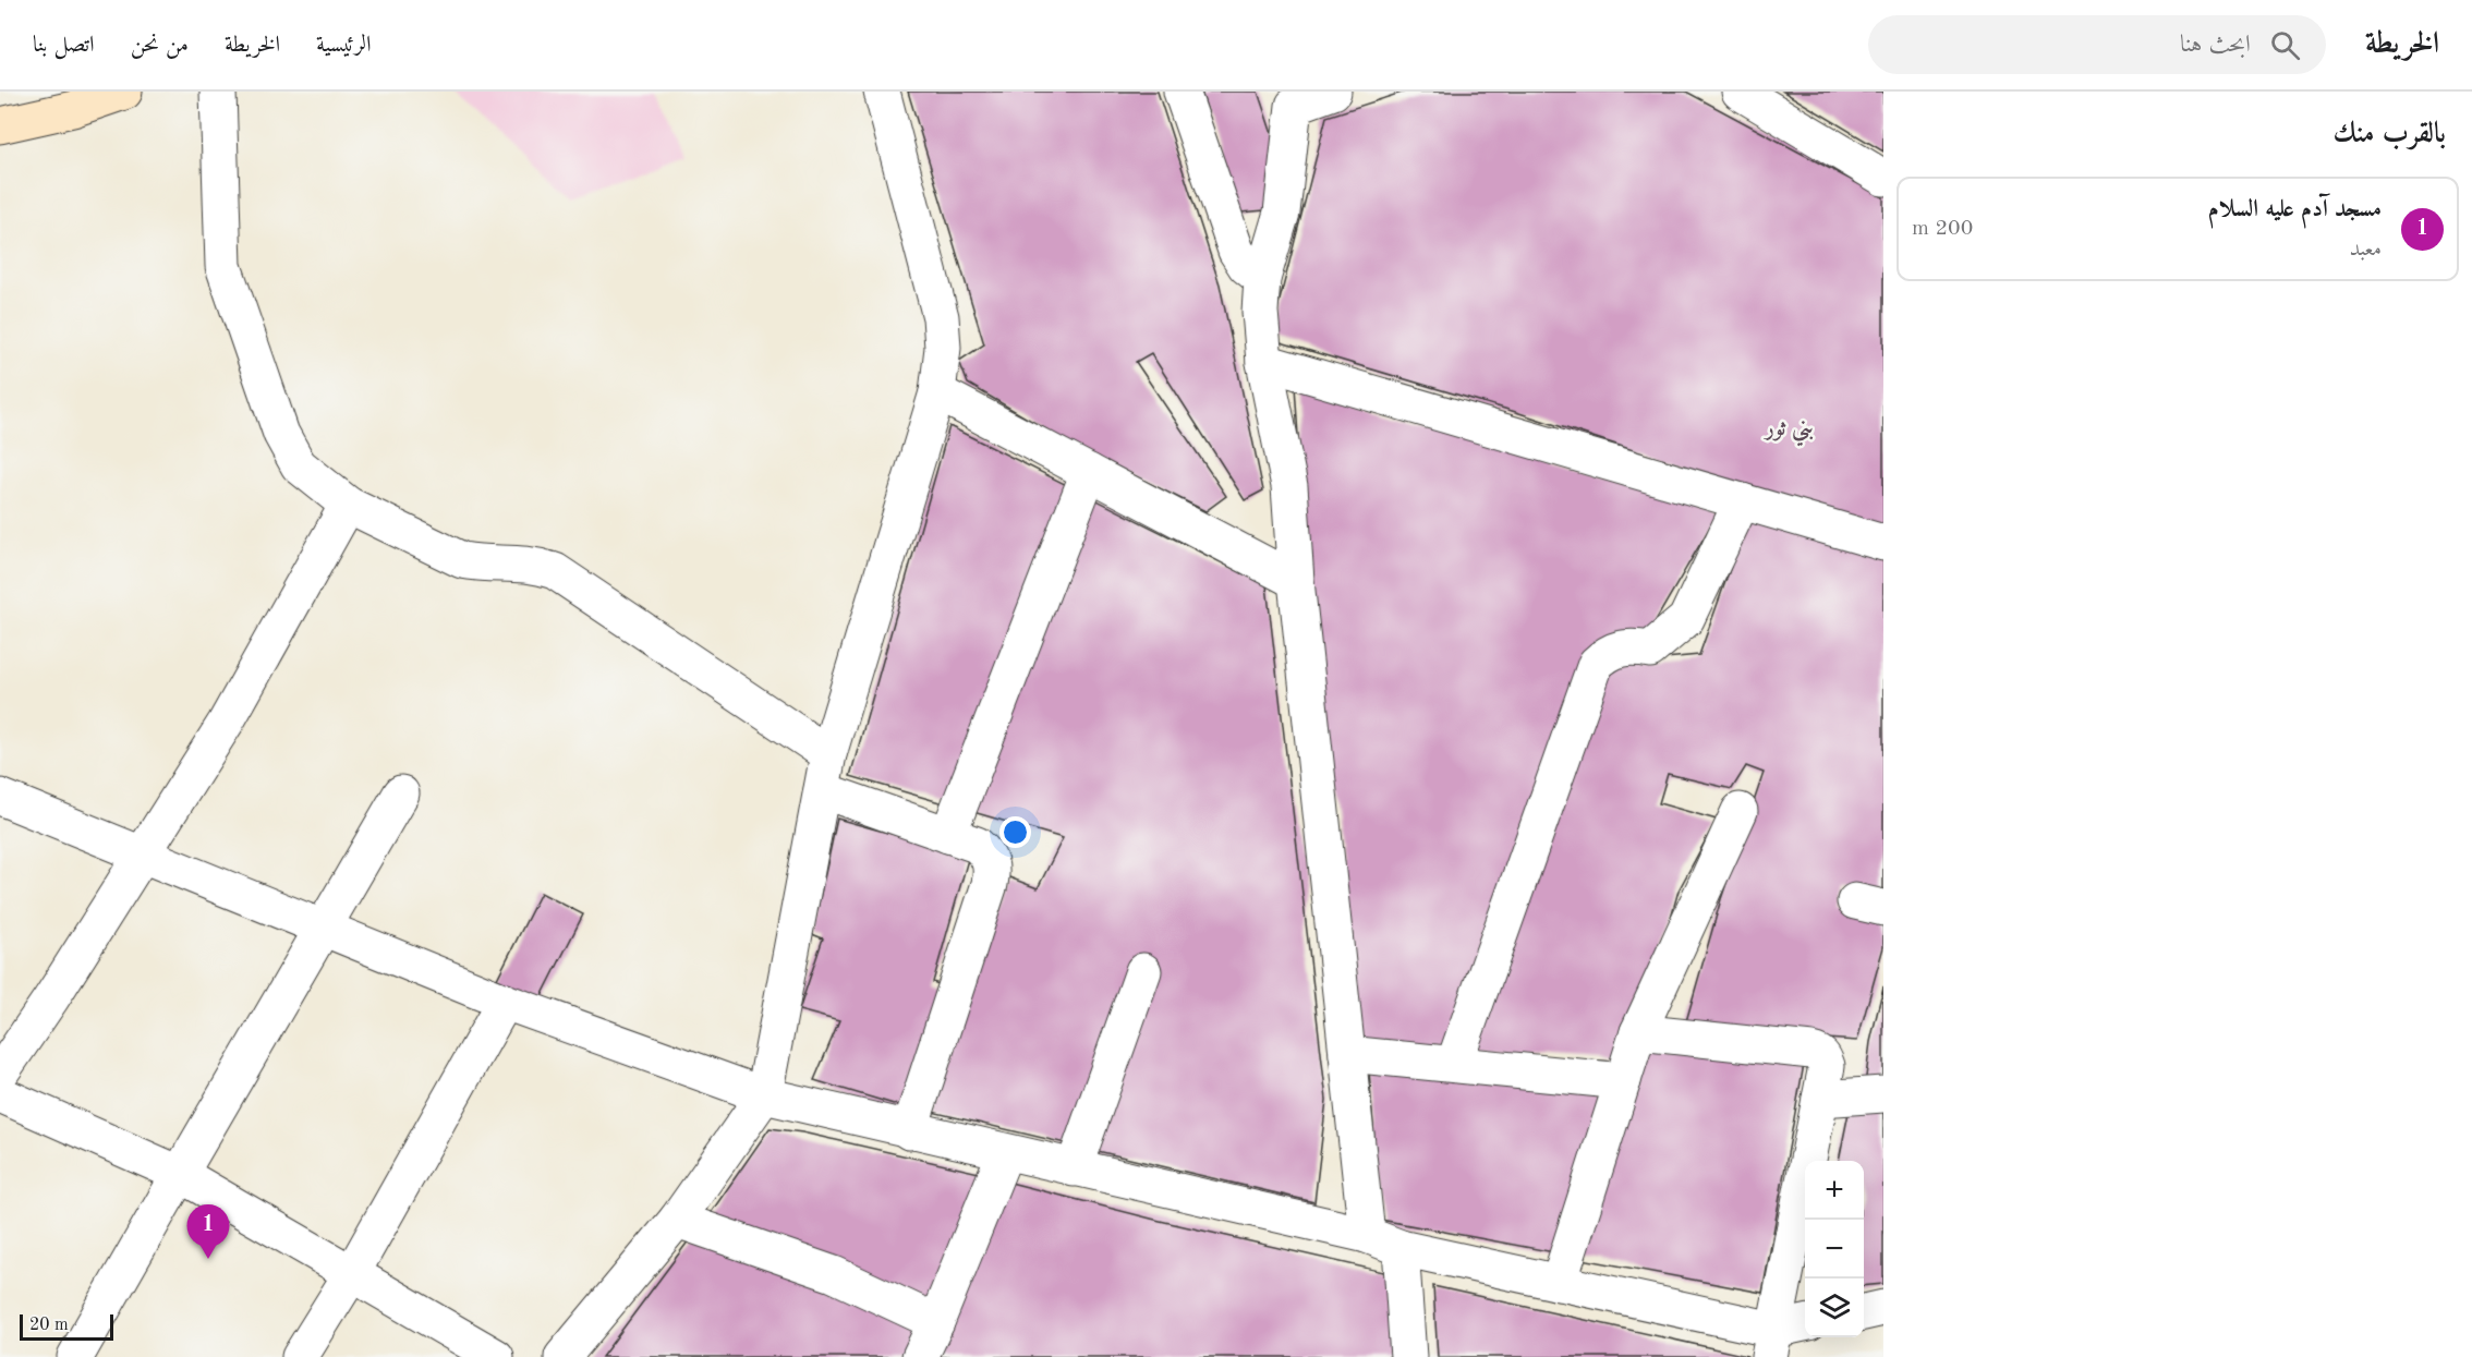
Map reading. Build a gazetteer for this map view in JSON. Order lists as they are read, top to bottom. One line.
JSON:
{"districts":["بني ثور"],"scale_bar":"20 m","page":{"header":"الخريطة","search":"ابحث هنا","nav":["الرئيسية","الخريطة","من نحن","اتصل بنا"],"heading":"بالقرب منك","list":[{"mark":"1","name":"مسجد آدم عليه السلام","note":"معبد","value":"200 m"}],"map_buttons":["+","−"],"pins":"1","scale":"20 m"}}
